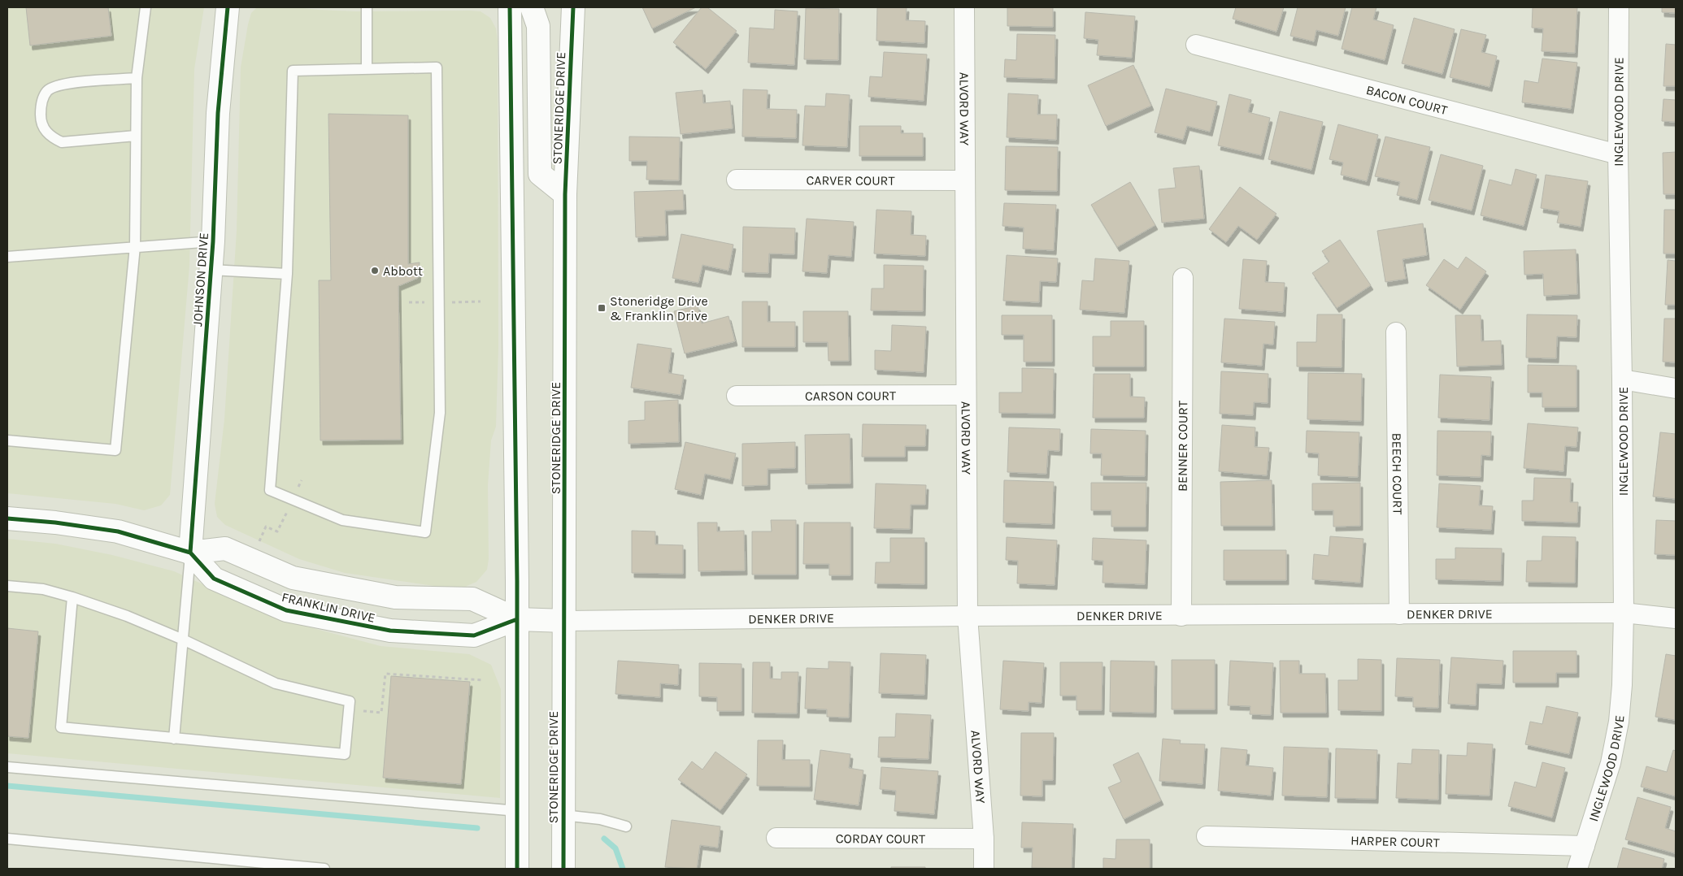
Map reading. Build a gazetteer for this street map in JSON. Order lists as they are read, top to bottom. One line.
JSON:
{"streets":{"main road":["STONERIDGE DRIVE","JOHNSON DRIVE","FRANKLIN DRIVE"],"street":["BACON COURT","ALVORD WAY","INGLEWOOD DRIVE","CARVER COURT","CARSON COURT","BENNER COURT","BEECH COURT","DENKER DRIVE","CORDAY COURT","HARPER COURT"]},"crossings":[["BACON COURT","INGLEWOOD DRIVE"],["STONERIDGE DRIVE","FRANKLIN DRIVE"],["STONERIDGE DRIVE","DENKER DRIVE"],["ALVORD WAY","CARVER COURT"],["ALVORD WAY","CARSON COURT"],["ALVORD WAY","DENKER DRIVE"],["ALVORD WAY","CORDAY COURT"],["INGLEWOOD DRIVE","DENKER DRIVE"],["INGLEWOOD DRIVE","HARPER COURT"],["JOHNSON DRIVE","FRANKLIN DRIVE"],["BENNER COURT","DENKER DRIVE"],["BEECH COURT","DENKER DRIVE"],["FRANKLIN DRIVE","DENKER DRIVE"]],"places":{"other":["Abbott"],"transit":["Stoneridge Drive & Franklin Drive"]}}
